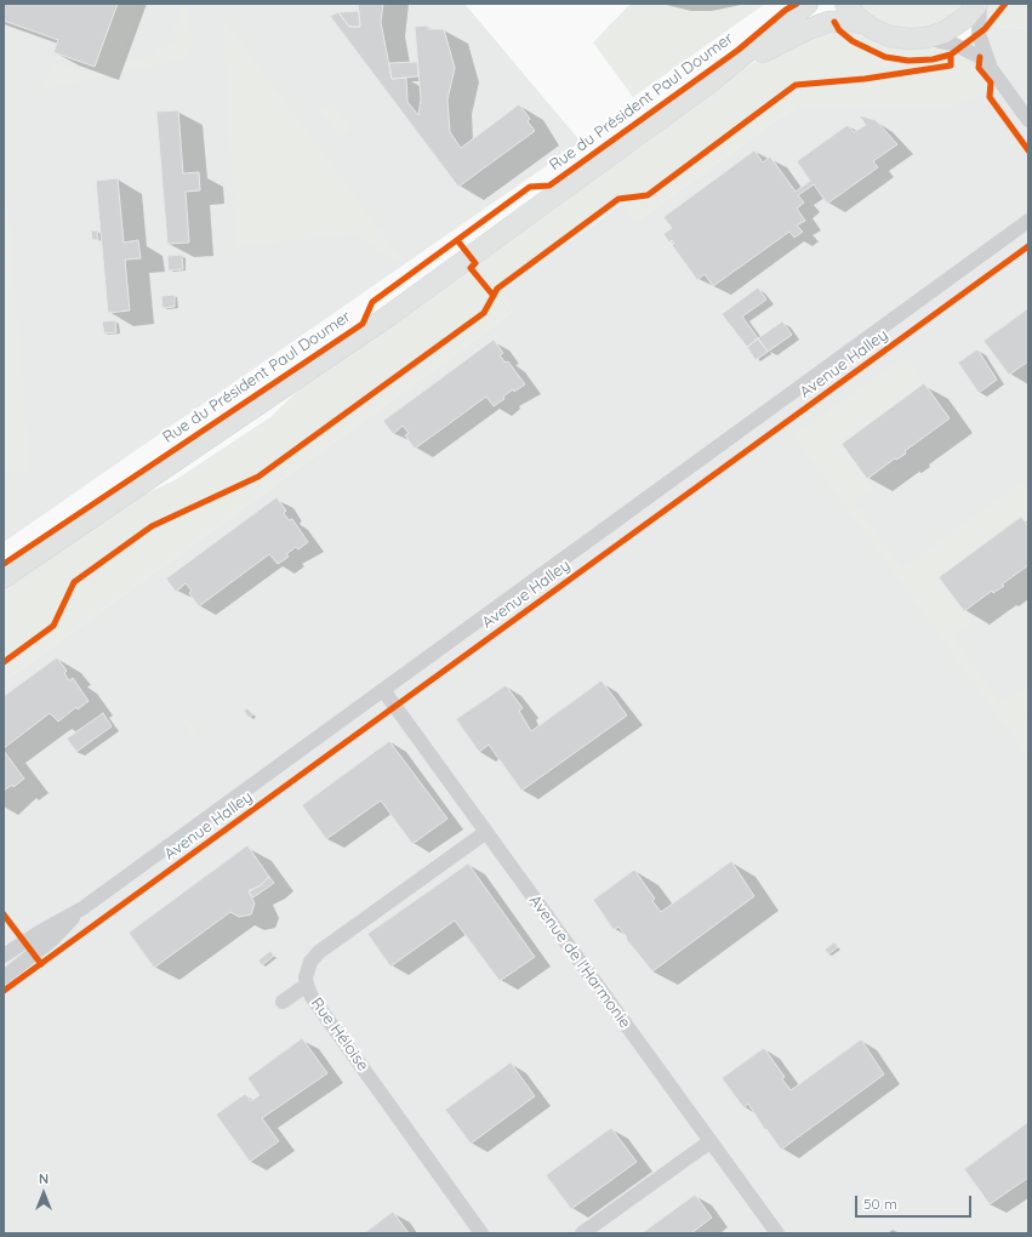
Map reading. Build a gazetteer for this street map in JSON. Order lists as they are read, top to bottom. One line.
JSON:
{"streets":{"main road":["Rue du Président Paul Doumer"],"street":["Avenue Halley","Avenue de l'Harmonie","Rue Héloise"]},"crossings":[["Avenue Halley","Avenue de l'Harmonie"],["Avenue de l'Harmonie","Rue Héloise"]],"scale_bar":"50 m","north":"top"}
